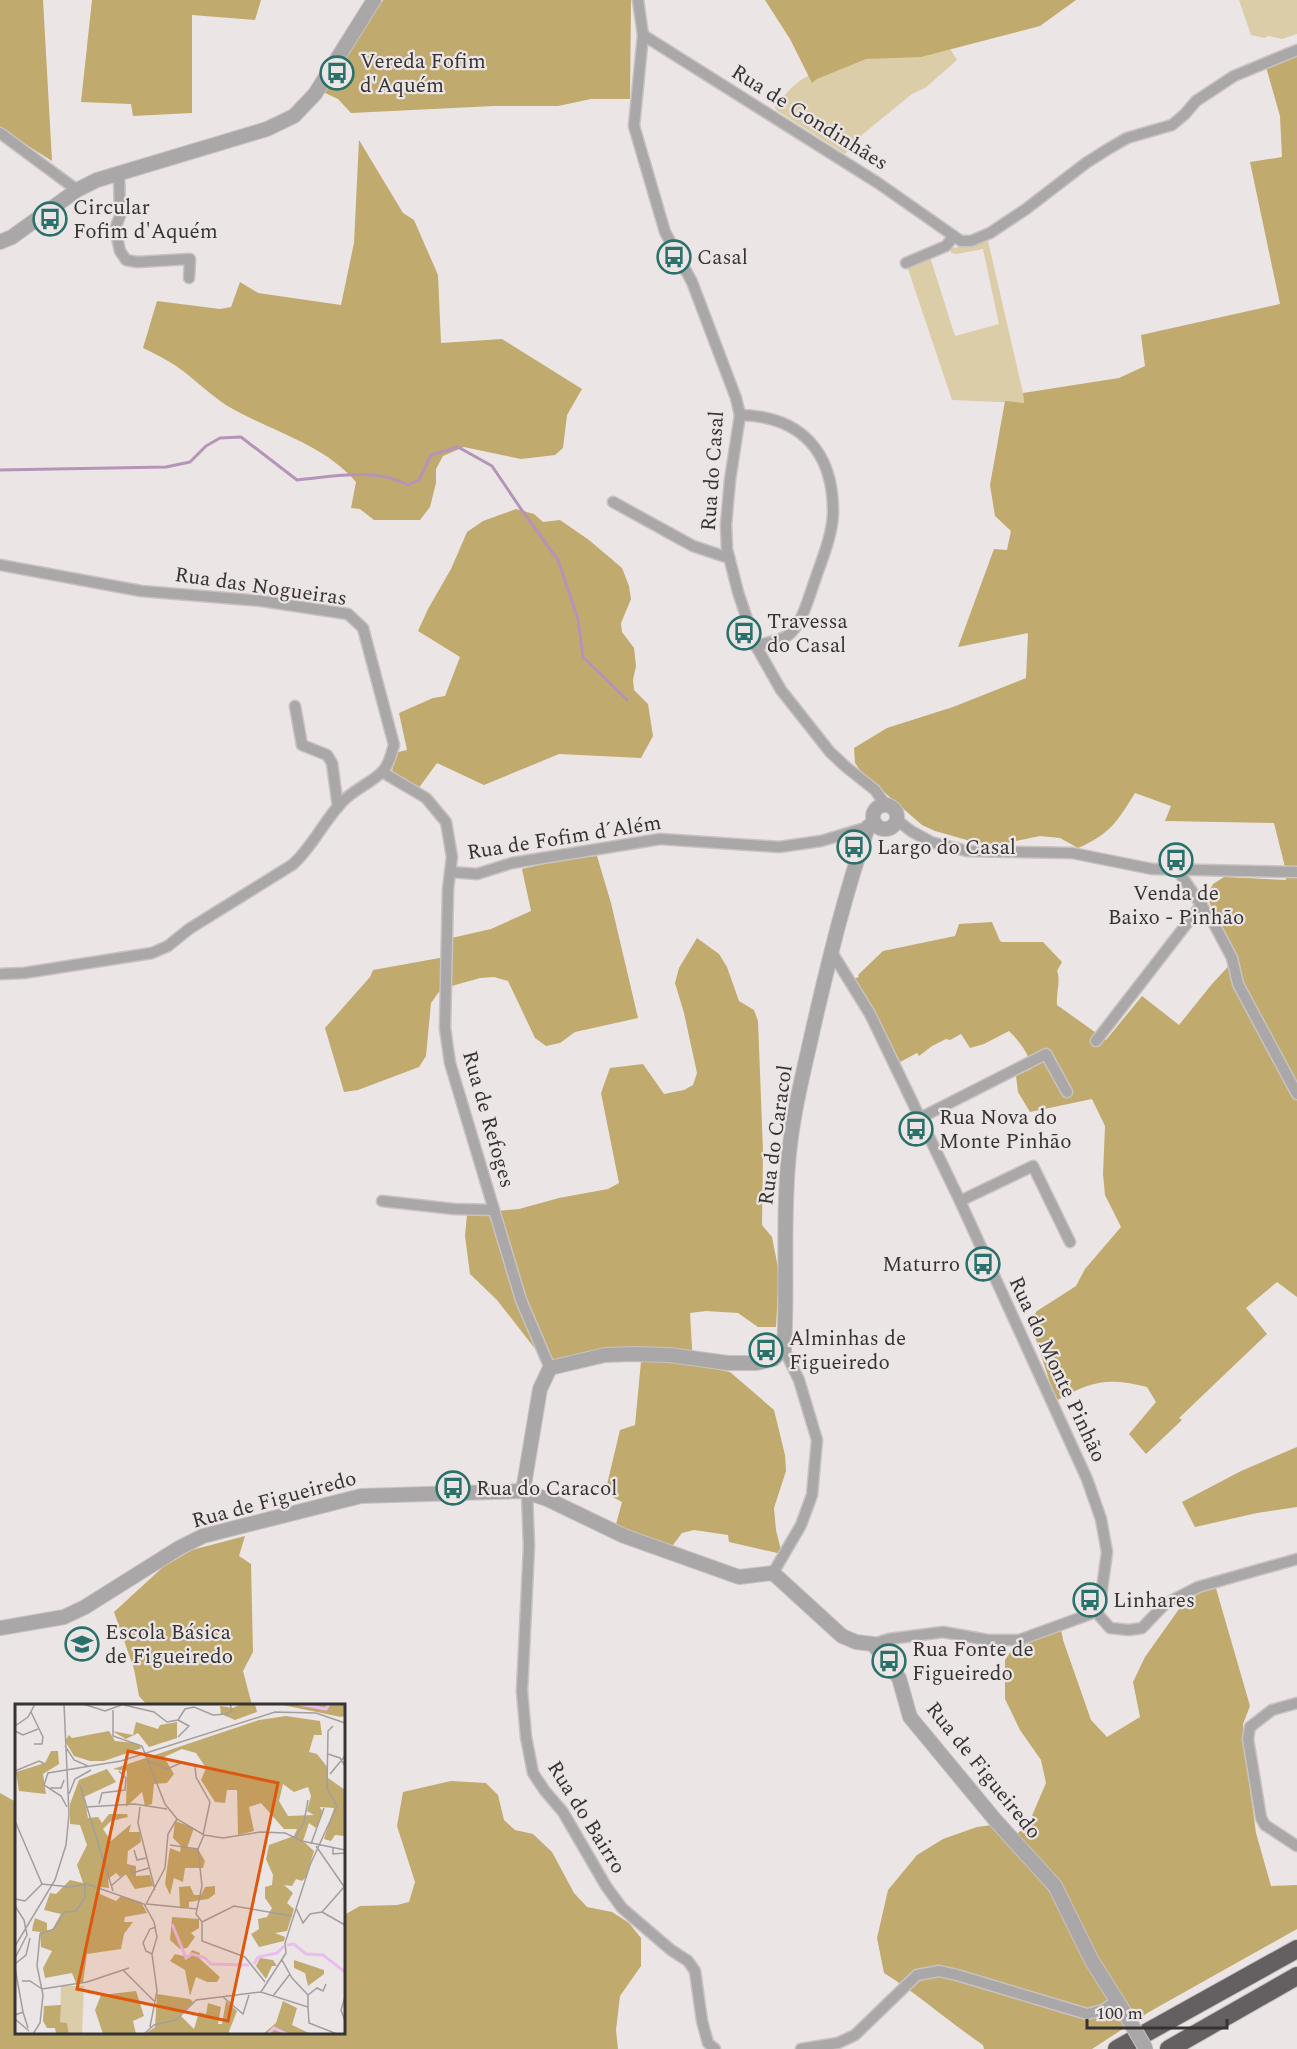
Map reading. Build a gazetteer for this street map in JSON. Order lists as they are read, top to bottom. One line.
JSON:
{"streets":{"street":["Rua de Gondinhães","Rua do Casal","Rua das Nogueiras","Rua de Fofim d´Além","Rua de Refoges","Rua do Caracol","Rua do Monte Pinhão","Rua de Figueiredo","Rua do Bairro"]},"crossings":[["Rua de Gondinhães","Rua do Casal"],["Rua do Casal","Rua de Fofim d´Além"],["Rua do Casal","Rua do Caracol"],["Rua das Nogueiras","Rua de Fofim d´Além"],["Rua de Fofim d´Além","Rua de Refoges"],["Rua de Fofim d´Além","Rua do Caracol"],["Rua do Caracol","Rua do Monte Pinhão"],["Rua de Figueiredo","Rua do Bairro"]],"places":{"bus stop":["Vereda Fofim d'Aquém","Circular Fofim d'Aquém","Casal","Travessa do Casal","Largo do Casal","Venda de Baixo - Pinhão","Rua Nova do Monte Pinhão","Maturro","Alminhas de Figueiredo","Rua do Caracol","Linhares","Rua Fonte de Figueiredo"],"school or university":["Escola Básica de Figueiredo"]},"scale_bar":"100 m"}
